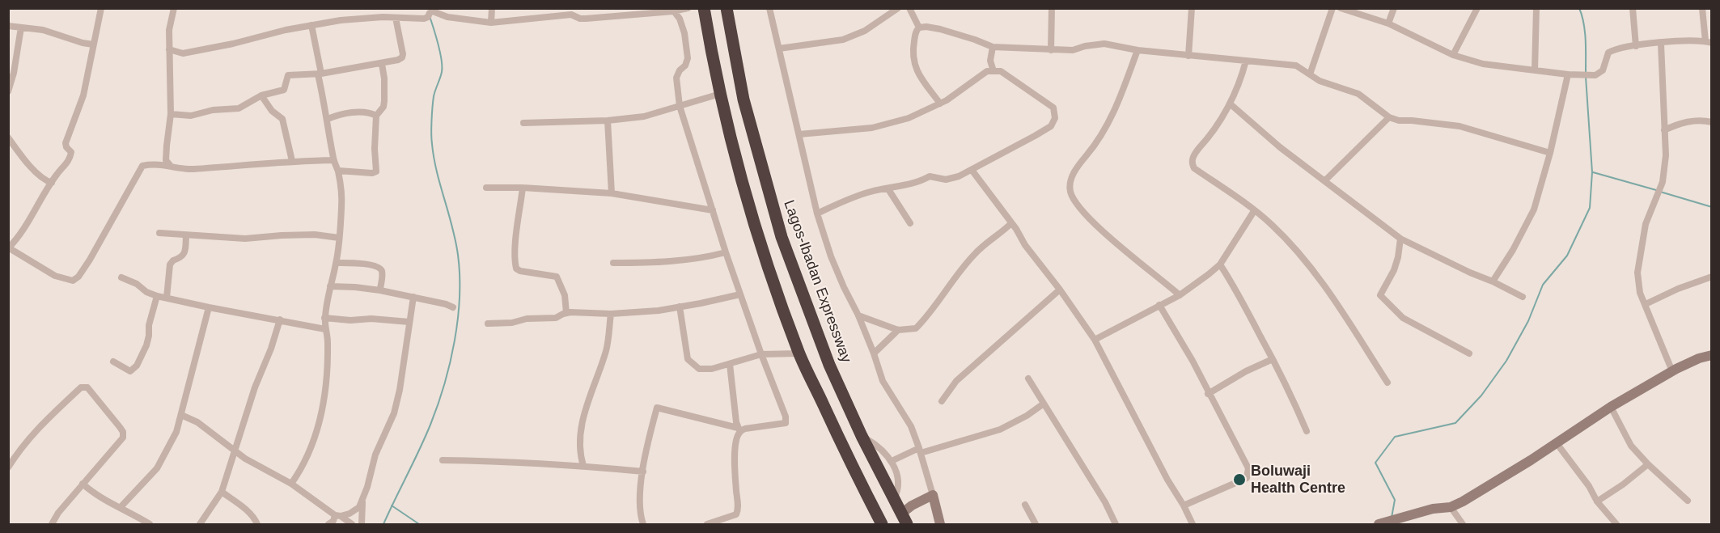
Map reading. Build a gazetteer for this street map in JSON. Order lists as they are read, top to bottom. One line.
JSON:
{"streets":{"highway":["Lagos-Ibadan Expressway"]},"places":["Boluwaji Health Centre"]}
